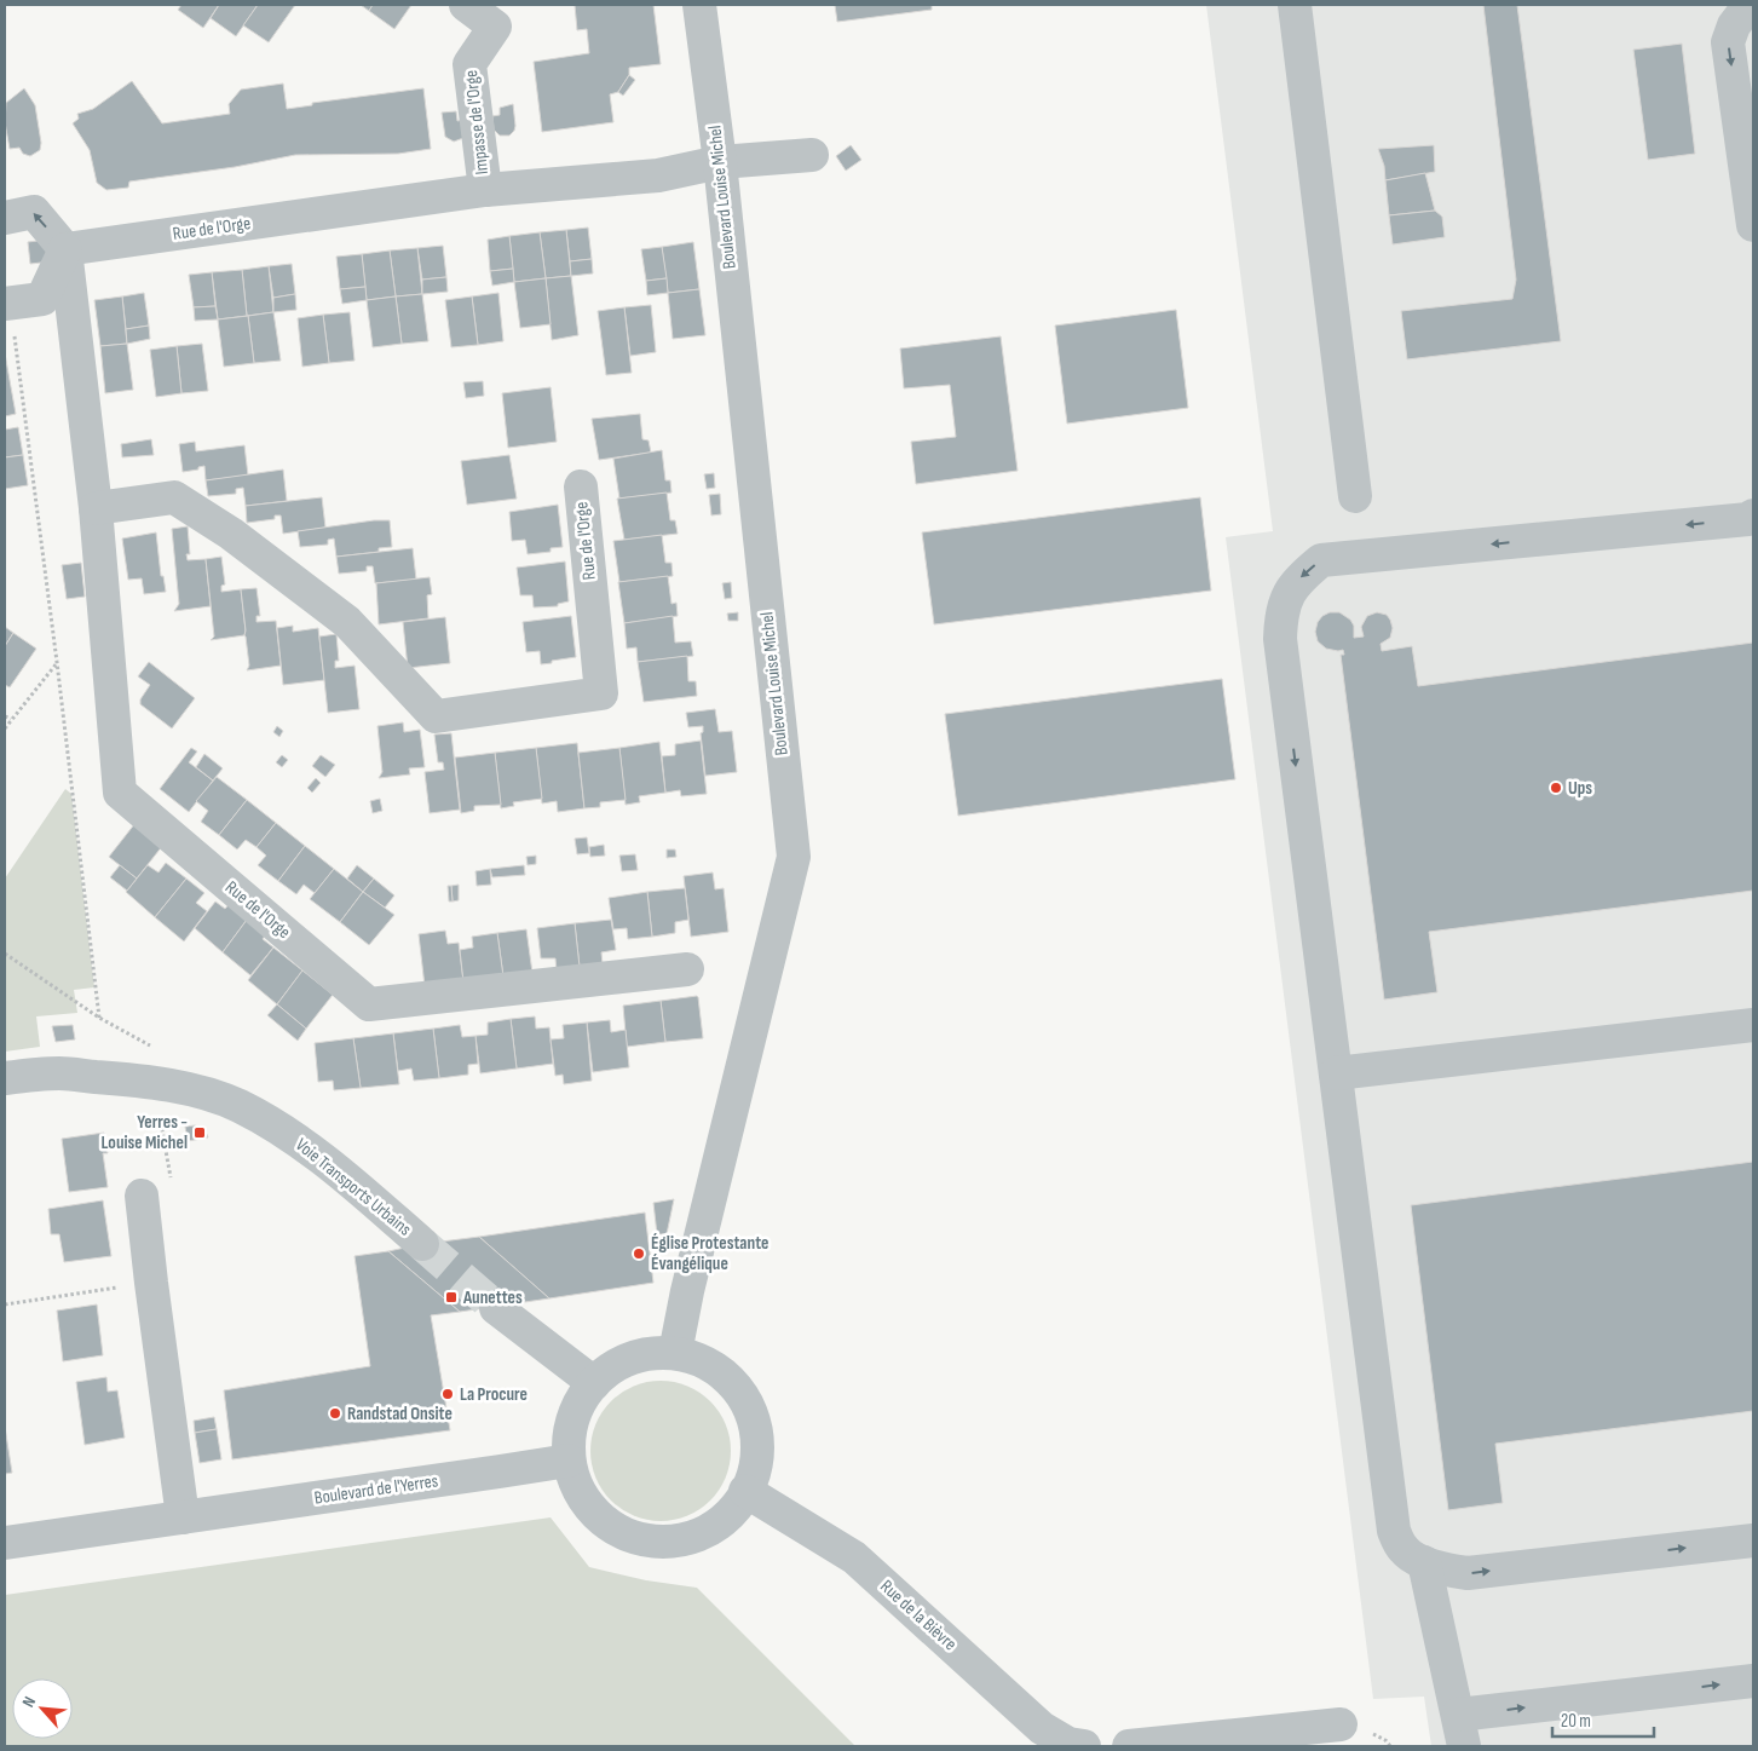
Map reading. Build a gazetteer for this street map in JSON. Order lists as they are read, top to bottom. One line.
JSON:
{"streets":{"street":["Impasse de l'Orge","Boulevard Louise Michel","Rue de l'Orge","Voie Transports Urbains","Boulevard de l'Yerres","Rue de la Bièvre"]},"crossings":[["Impasse de l'Orge","Rue de l'Orge"],["Boulevard Louise Michel","Rue de l'Orge"],["Boulevard Louise Michel","Boulevard de l'Yerres"],["Boulevard Louise Michel","Rue de la Bièvre"],["Boulevard de l'Yerres","Rue de la Bièvre"]],"places":{"other":["Ups","Église Protestante Évangélique","La Procure","Randstad Onsite"],"transit":["Yerres - Louise Michel","Aunettes"]},"scale_bar":"20 m","north":"top left"}
